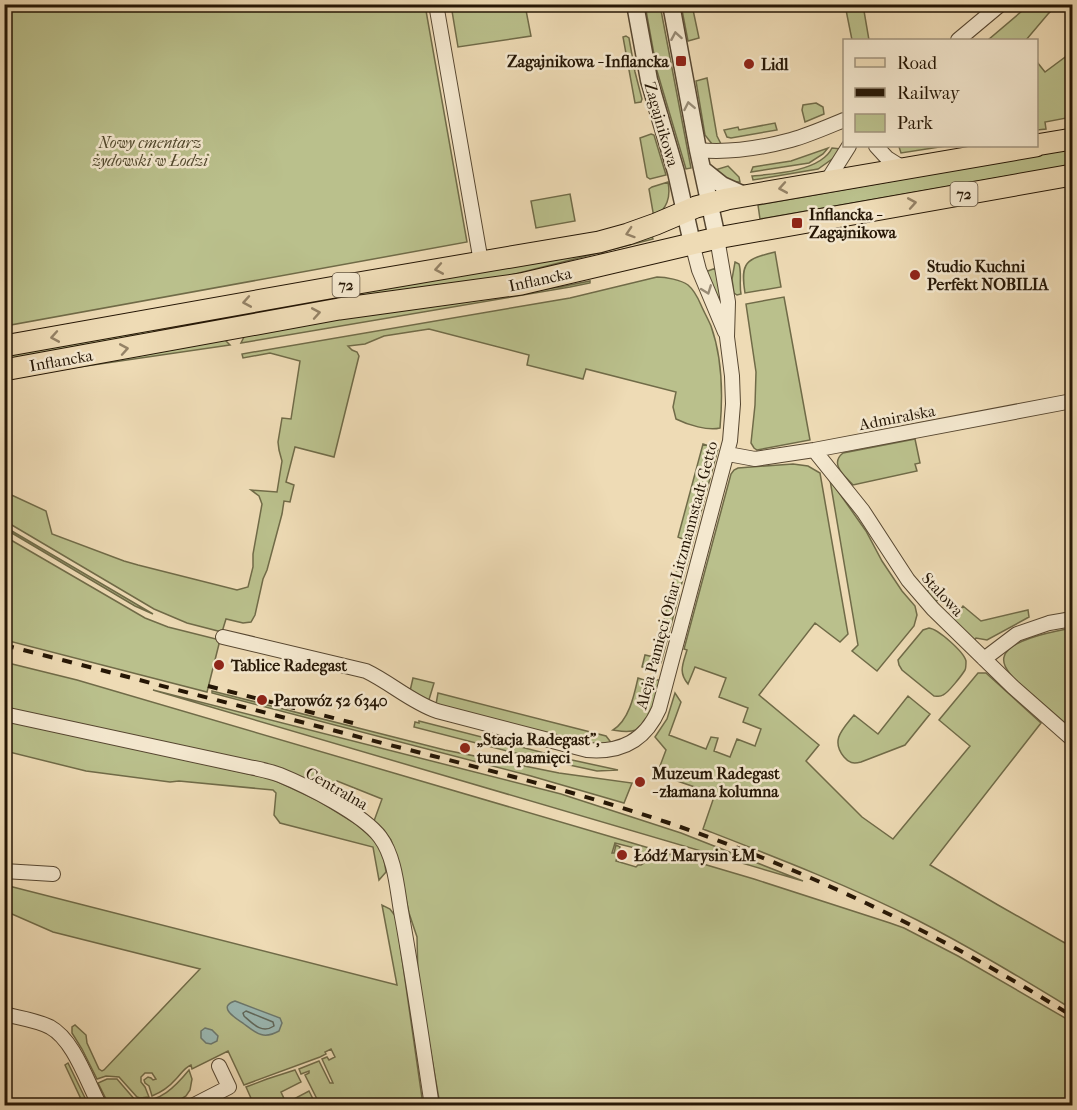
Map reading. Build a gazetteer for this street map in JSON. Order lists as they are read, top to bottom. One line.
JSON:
{"streets":{"main road":["72","Inflancka"],"street":["Zagajnikowa","Admiralska","Aleja Pamięci Ofiar Litzmannstadt Getto","Stalowa","Centralna"]},"crossings":[["Zagajnikowa","Inflancka"],["Zagajnikowa","Aleja Pamięci Ofiar Litzmannstadt Getto"],["Inflancka","Aleja Pamięci Ofiar Litzmannstadt Getto"],["Admiralska","Aleja Pamięci Ofiar Litzmannstadt Getto"],["Admiralska","Stalowa"]],"parks":["Nowy cmentarz żydowski w Łodzi"],"places":{"transit":["Zagajnikowa - Inflancka","Inflancka - Zagajnikowa"],"other":["Lidl","Studio Kuchni Perfekt NOBILIA","Tablice Radegast","Parowóz 52 6340","„Stacja Radegast\", tunel pamięci","Muzeum Radegast - złamana kolumna","Łódź Marysin ŁM"]},"legend":["Road","Railway","Park"]}
